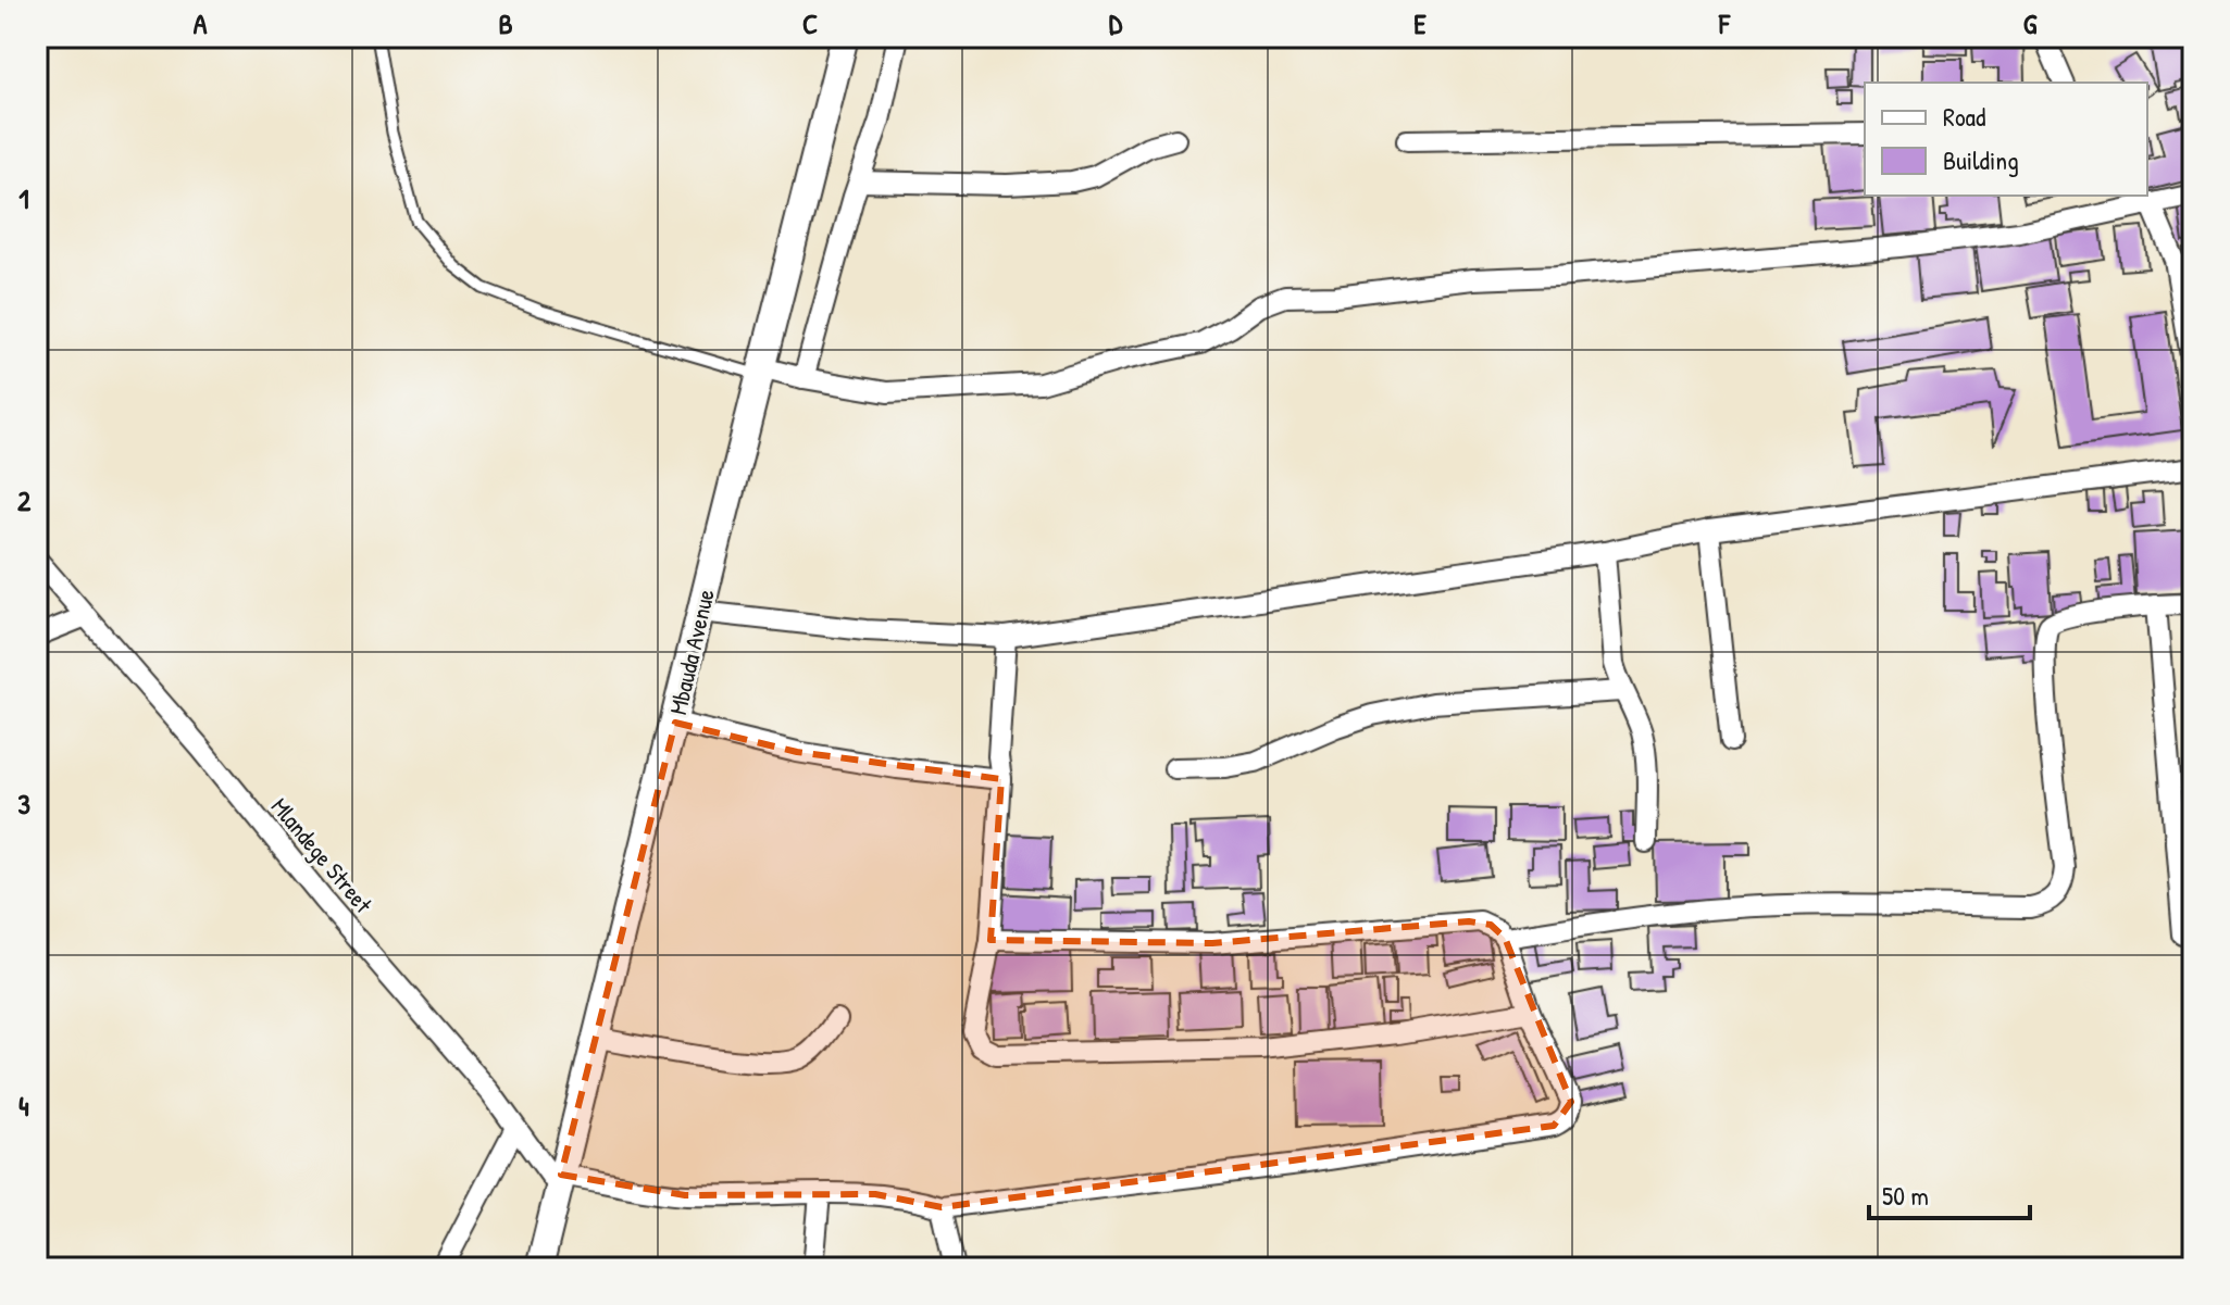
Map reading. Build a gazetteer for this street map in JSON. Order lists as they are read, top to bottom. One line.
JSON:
{"streets":{"street":["Mbauda Avenue","Mlandege Street"]},"crossings":[["Mbauda Avenue","Mlandege Street"]],"legend":["Road","Building"],"scale_bar":"50 m","grid":{"columns":["A","B","C","D","E","F","G"],"rows":["1","2","3","4"]}}
